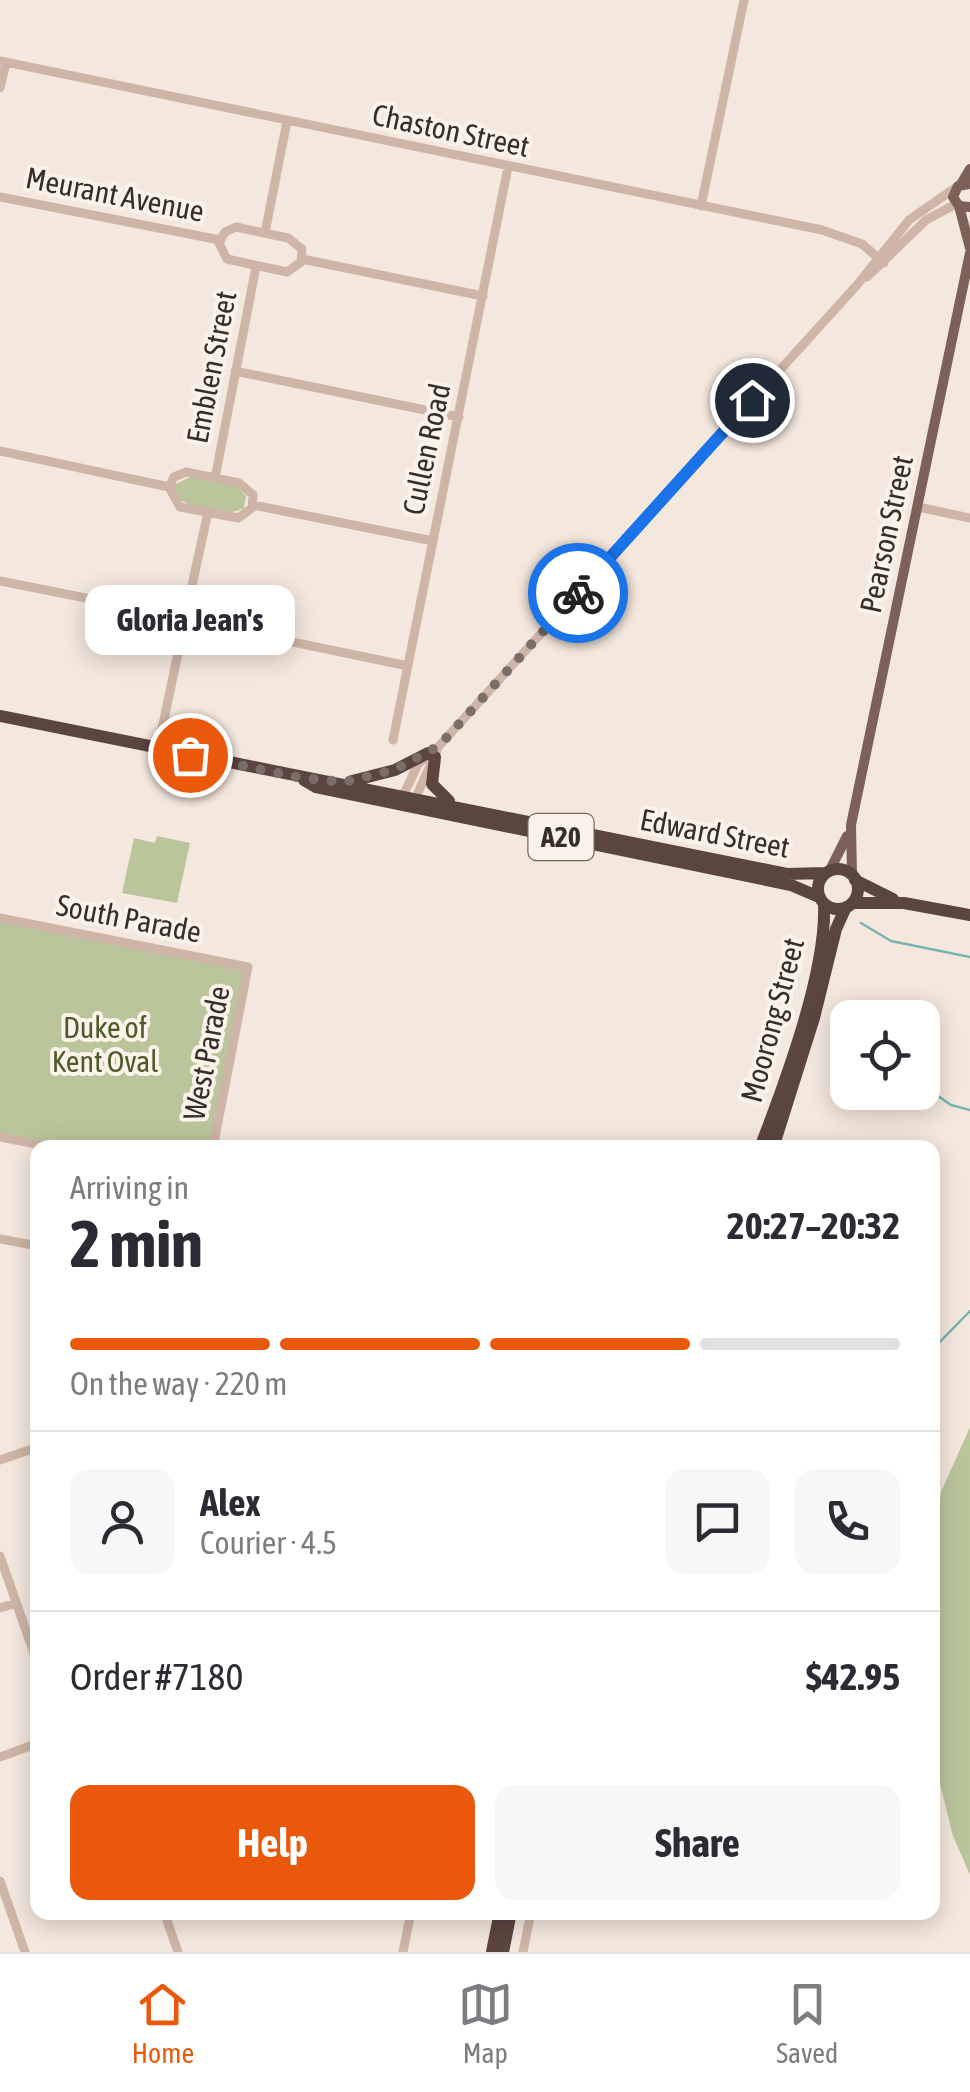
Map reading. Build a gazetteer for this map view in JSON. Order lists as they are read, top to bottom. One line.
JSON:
{"streets":{"highway":["Edward Street","A20","Moorong Street"],"main road":["Pearson Street"],"street":["Chaston Street","Meurant Avenue","Emblen Street","Cullen Road","South Parade","West Parade"]},"crossings":[["Chaston Street","Cullen Road"],["Meurant Avenue","Emblen Street"],["Pearson Street","Edward Street"],["Pearson Street","A20"],["Pearson Street","Moorong Street"],["Edward Street","A20"],["Edward Street","Moorong Street"],["A20","Moorong Street"],["South Parade","West Parade"]],"parks":["Duke of Kent Oval"],"places":["Gloria Jean's"],"page":{"bubble":"Gloria Jean's","heading":["2 min","Arriving in","20:27–20:32"],"panel":["Alex","Courier · 4.5","Order #7180","$42.95"],"bar":"On the way · 220 m","buttons":["Help","Share"],"tabs":["Home","Map","Saved"]}}
